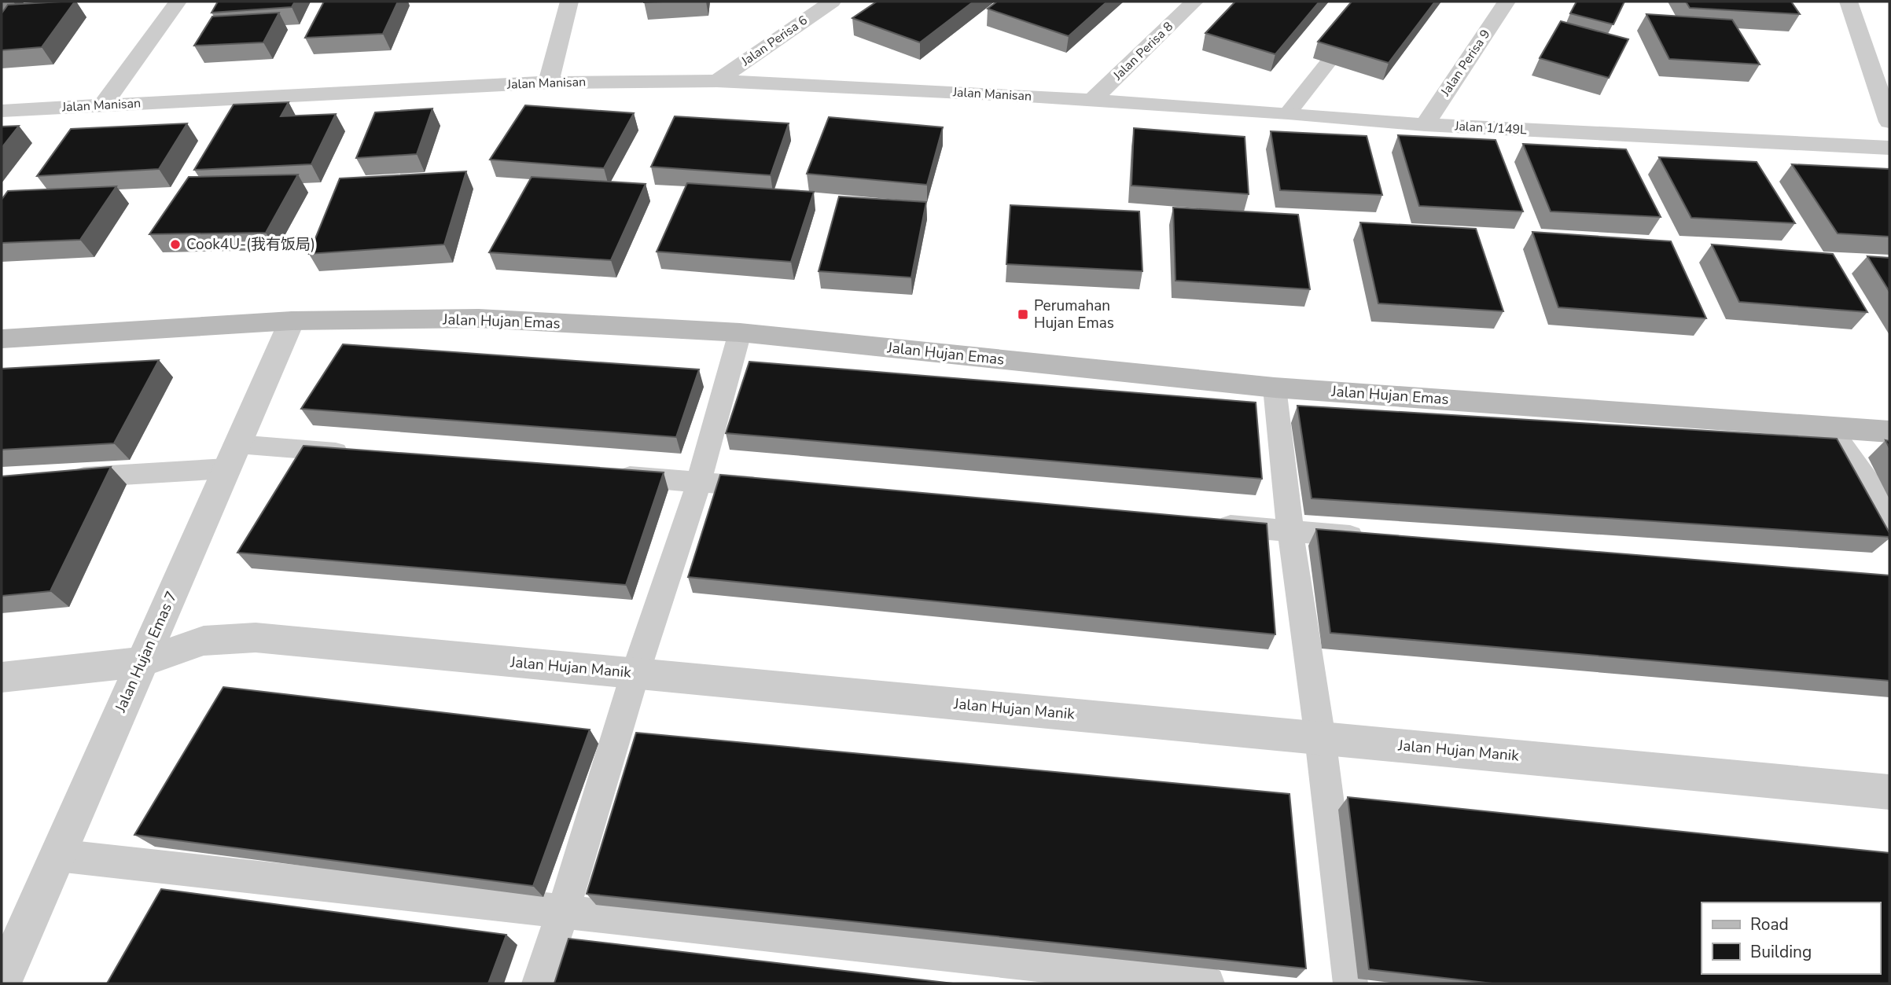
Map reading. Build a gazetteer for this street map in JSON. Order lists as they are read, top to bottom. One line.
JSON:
{"streets":{"street":["Jalan Perisa 6","Jalan Perisa 8","Jalan Perisa 9","Jalan Manisan","Jalan 1/149L","Jalan Hujan Emas","Jalan Hujan Emas 7","Jalan Hujan Manik"]},"crossings":[["Jalan Perisa 6","Jalan Manisan"],["Jalan Perisa 8","Jalan Manisan"],["Jalan Perisa 8","Jalan 1/149L"],["Jalan Perisa 9","Jalan 1/149L"],["Jalan Manisan","Jalan 1/149L"],["Jalan Hujan Emas","Jalan Hujan Emas 7"],["Jalan Hujan Emas 7","Jalan Hujan Manik"]],"places":{"other":["Cook4U-(我有饭局)"],"transit":["Perumahan Hujan Emas"]},"legend":["Road","Building"]}
